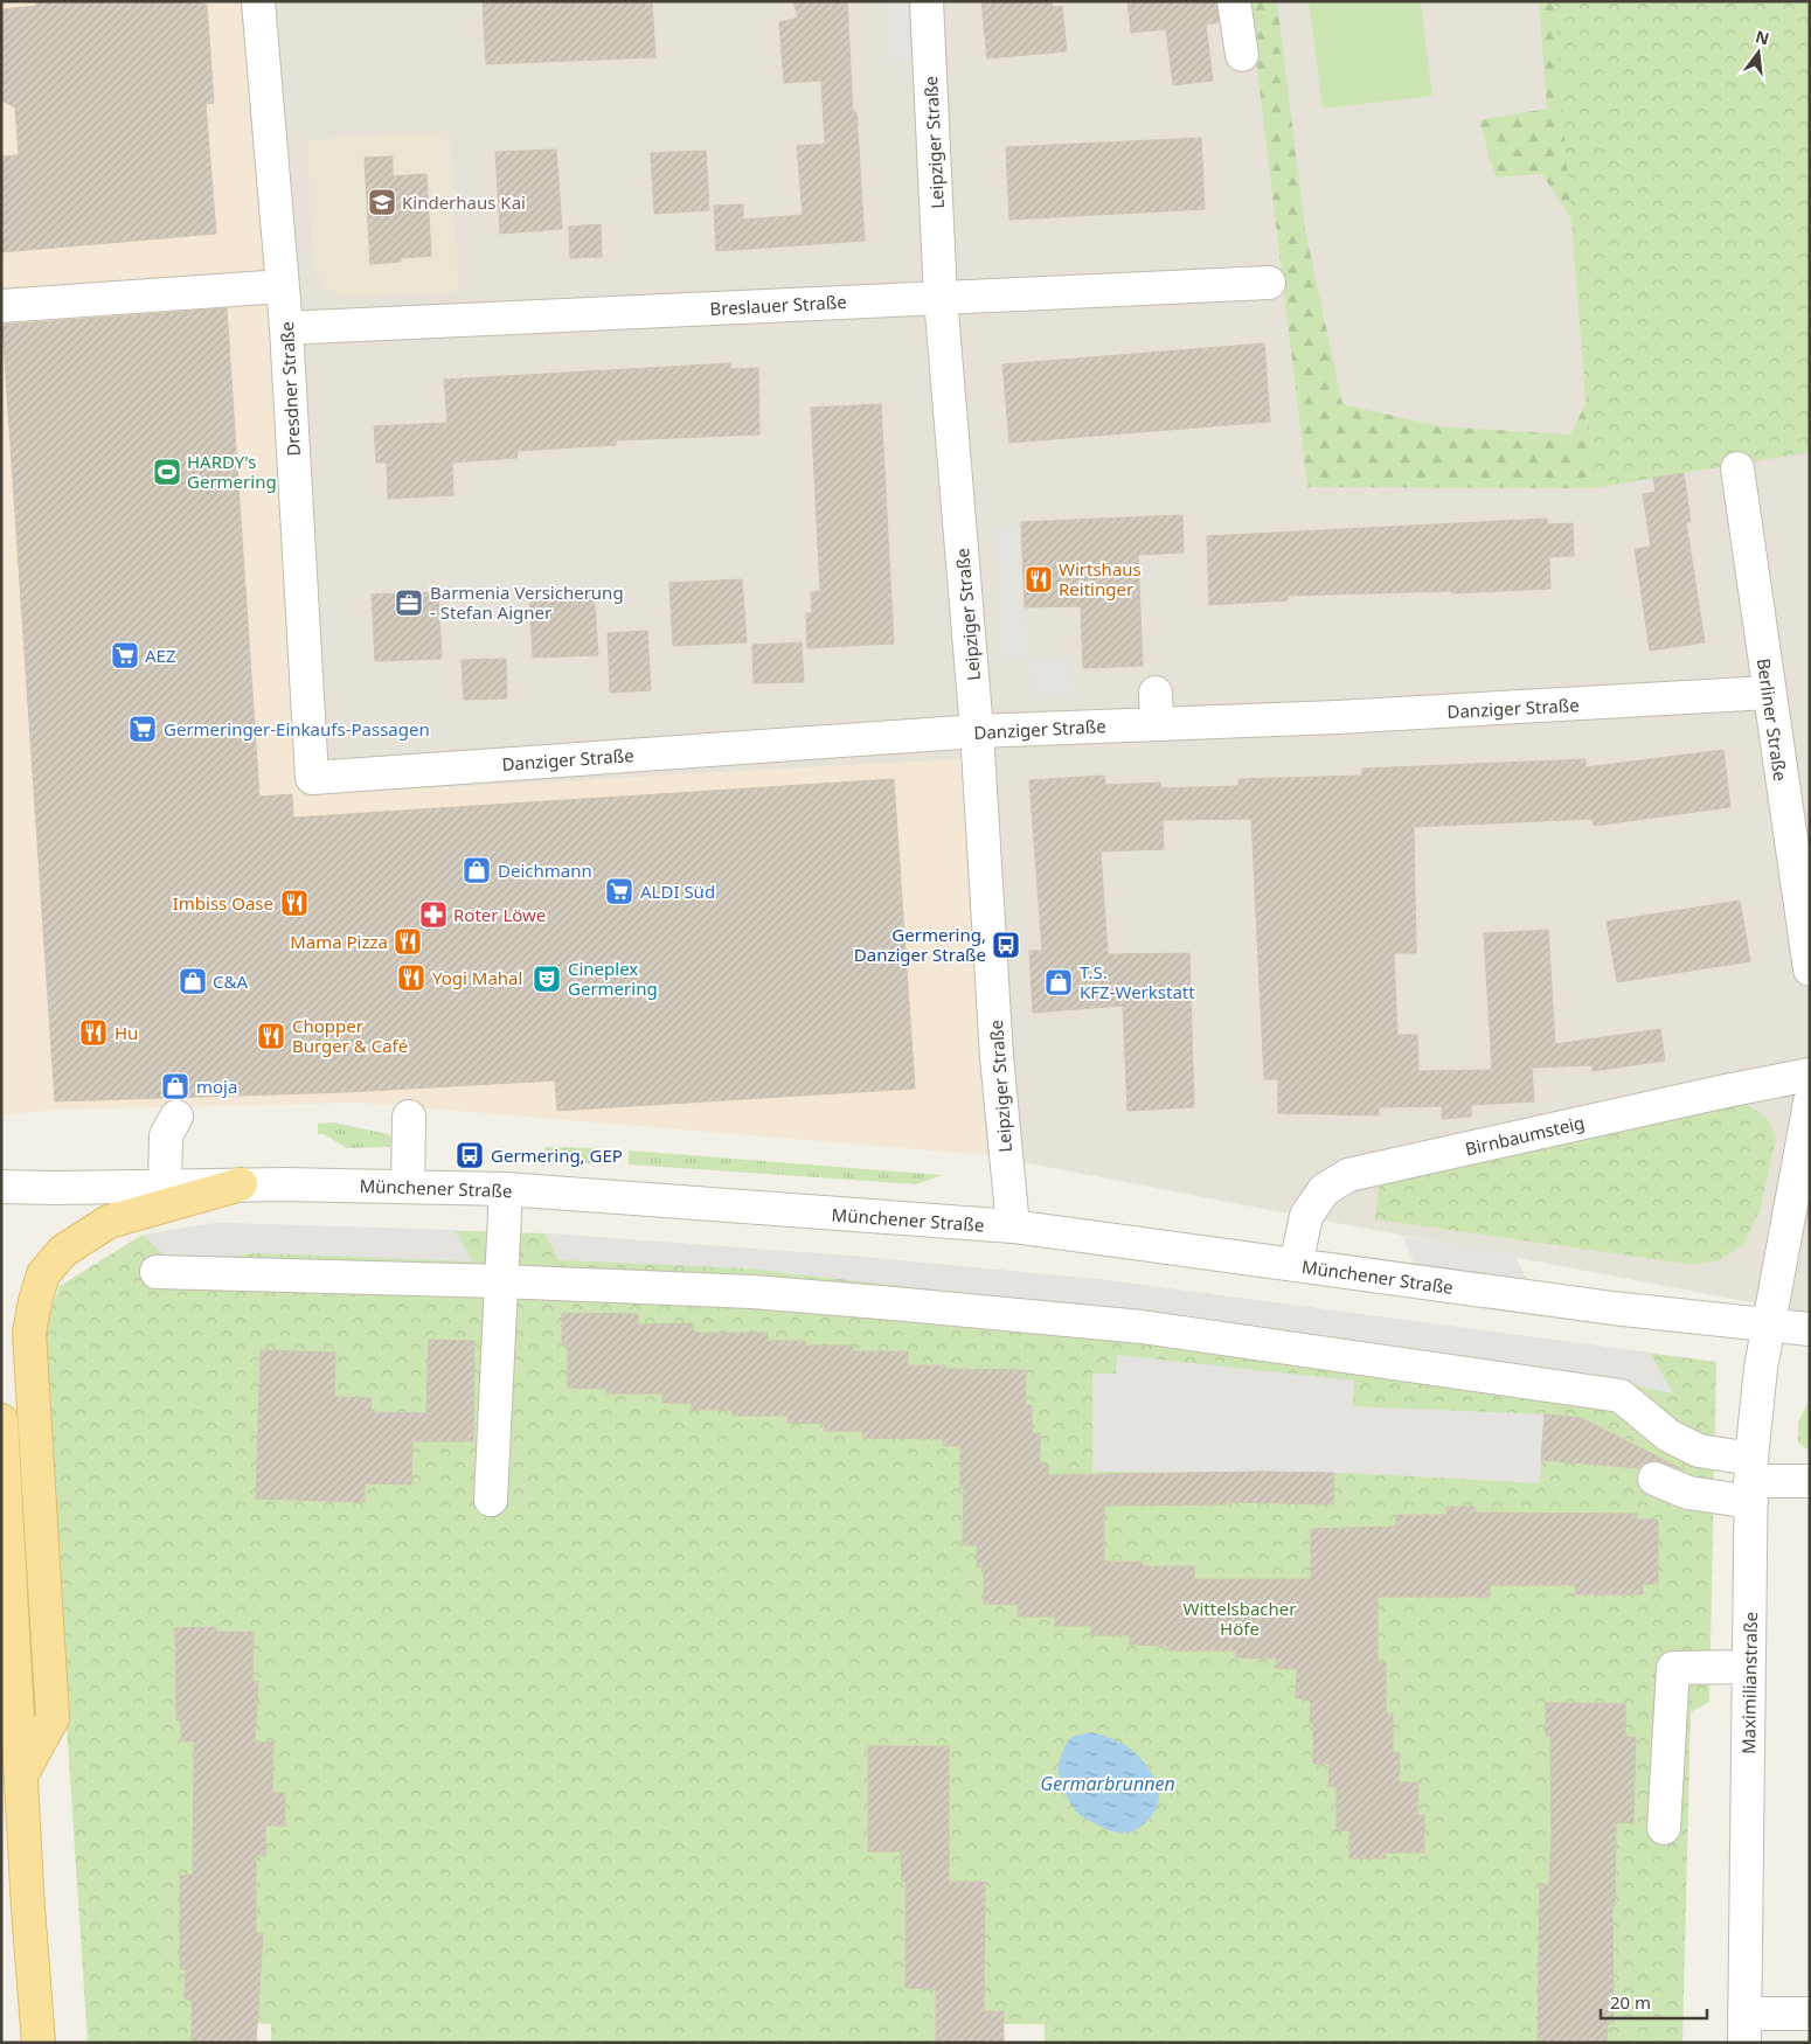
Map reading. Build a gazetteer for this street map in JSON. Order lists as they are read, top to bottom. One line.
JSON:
{"streets":{"street":["Leipziger Straße","Breslauer Straße","Dresdner Straße","Danziger Straße","Berliner Straße","Birnbaumsteig","Münchener Straße","Maximilianstraße"]},"crossings":[["Leipziger Straße","Breslauer Straße"],["Leipziger Straße","Danziger Straße"],["Leipziger Straße","Münchener Straße"],["Breslauer Straße","Dresdner Straße"],["Dresdner Straße","Danziger Straße"],["Danziger Straße","Berliner Straße"],["Birnbaumsteig","Münchener Straße"],["Münchener Straße","Maximilianstraße"]],"water":["Germarbrunnen"],"parks":["Wittelsbacher Höfe"],"places":{"school or university":["Kinderhaus Kai"],"sports":["HARDY's Germering"],"restaurant":["Wirtshaus Reitinger","Imbiss Oase","Mama Pizza","Yogi Mahal","Hu","Chopper Burger & Café"],"office":["Barmenia Versicherung - Stefan Aigner"],"supermarket":["AEZ","Germeringer-Einkaufs-Passagen","ALDI Süd"],"shop":["Deichmann","C&A","T.S. KFZ-Werkstatt","moja"],"pharmacy":["Roter Löwe"],"bus stop":["Germering, Danziger Straße","Germering, GEP"],"theatre":["Cineplex Germering"]},"scale_bar":"20 m","north":"top"}
